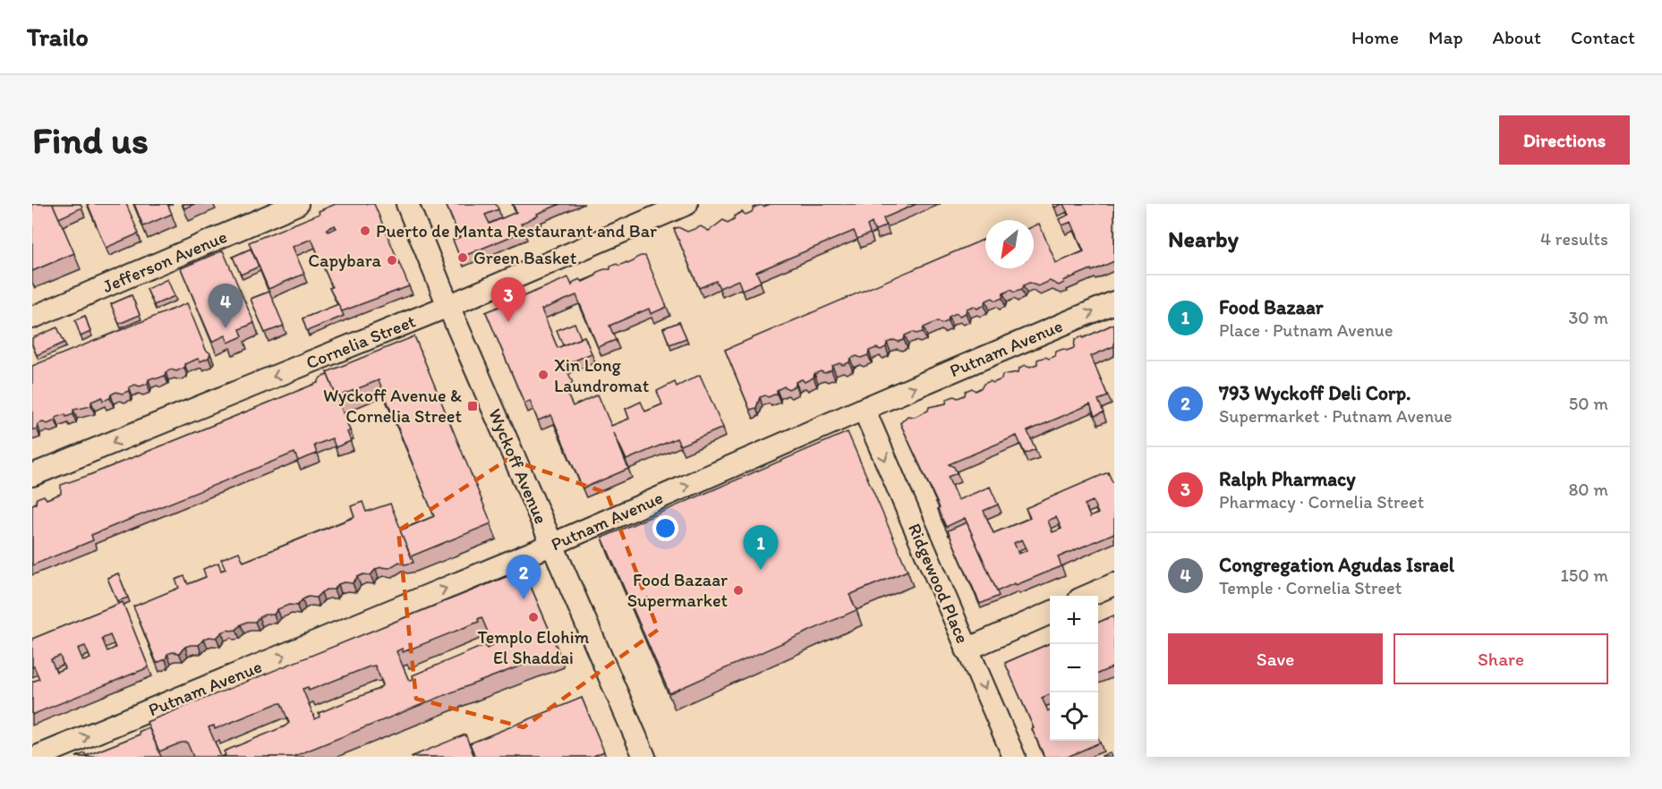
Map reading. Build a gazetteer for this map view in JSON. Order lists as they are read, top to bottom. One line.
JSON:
{"streets":{"street":["Jefferson Avenue","Cornelia Street","Putnam Avenue","Wyckoff Avenue","Ridgewood Place"]},"crossings":[["Cornelia Street","Wyckoff Avenue"],["Putnam Avenue","Wyckoff Avenue"],["Putnam Avenue","Ridgewood Place"]],"one_way":["Cornelia Street","Putnam Avenue","Ridgewood Place"],"places":{"other":["Puerto de Manta Restaurant and Bar","Green Basket","Capybara","Xin Long Laundromat","Food Bazaar Supermarket","Templo Elohim El Shaddai"],"transit":["Wyckoff Avenue & Cornelia Street"]},"north":"bottom left","page":{"header":"Trailo","nav":["Home","Map","About","Contact"],"buttons":["Directions",["Save","Share"]],"title":"Find us","heading":["Nearby","4 results"],"list":[{"mark":"1","name":"Food Bazaar","note":"Place · Putnam Avenue","value":"30 m"},{"mark":"2","name":"793 Wyckoff Deli Corp.","note":"Supermarket · Putnam Avenue","value":"50 m"},{"mark":"3","name":"Ralph Pharmacy","note":"Pharmacy · Cornelia Street","value":"80 m"},{"mark":"4","name":"Congregation Agudas Israel","note":"Temple · Cornelia Street","value":"150 m"}],"pins":["3","4","1","2"],"map_buttons":["+","−"]}}
